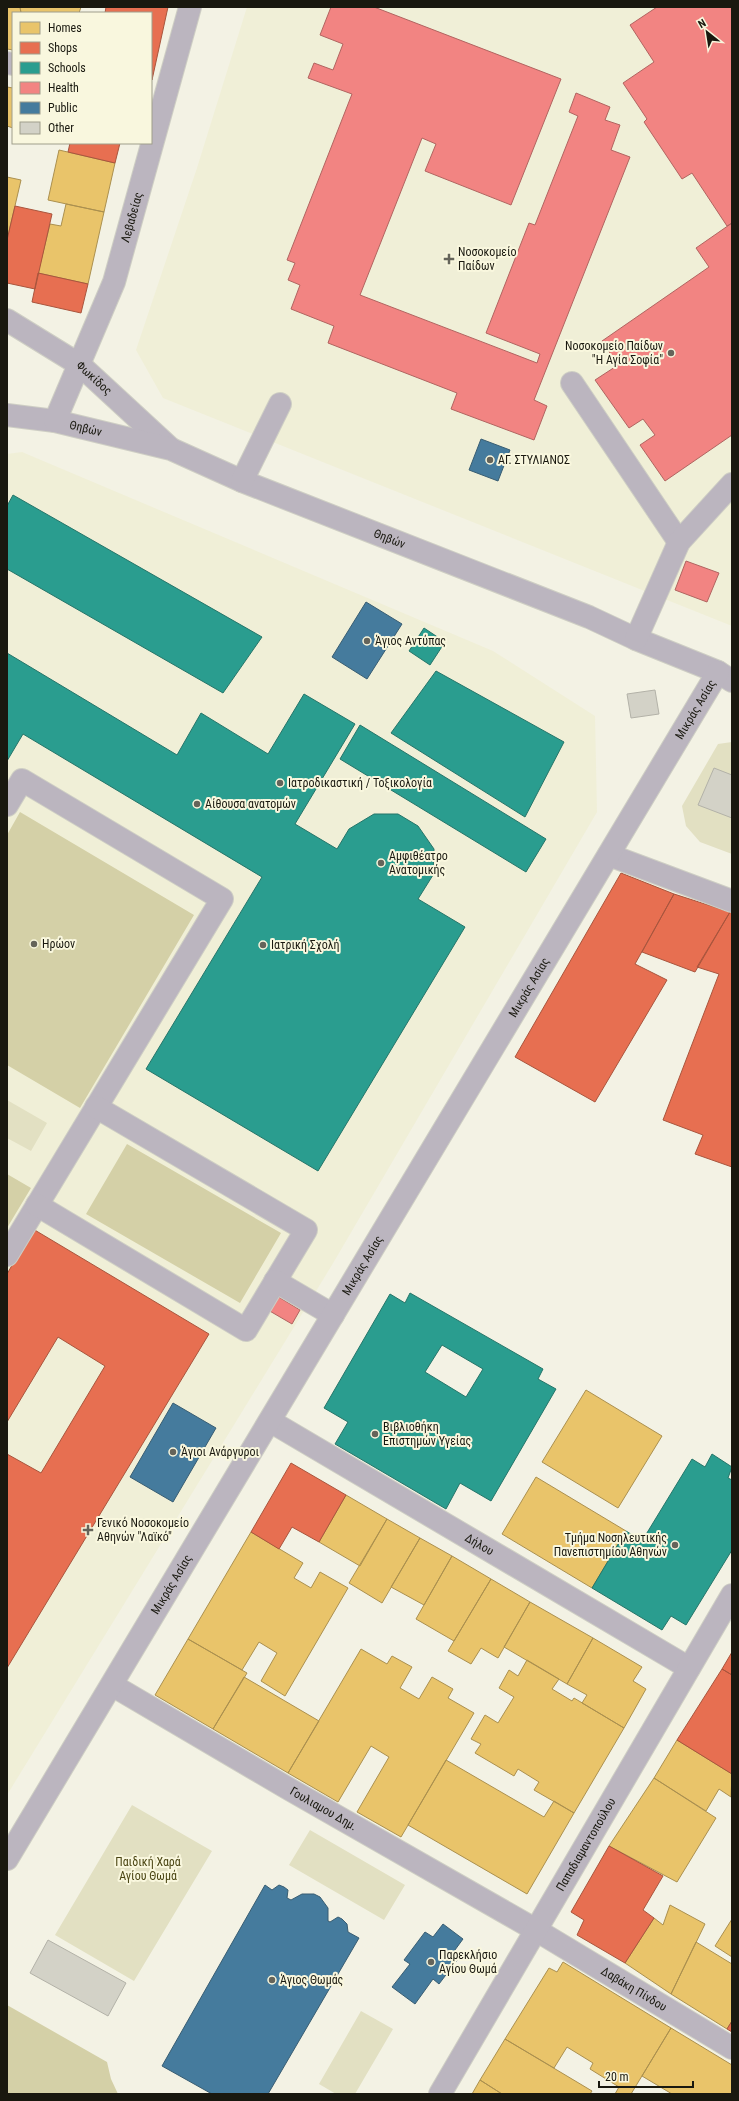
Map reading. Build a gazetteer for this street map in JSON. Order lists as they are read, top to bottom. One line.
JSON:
{"streets":{"street":["Λεβαδείας","Φωκίδος","Θηβών","Μικράς Ασίας","Δήλου","Γουλιαμου Δημ.","Παπαδιαμαντοπούλου","Δαβάκη Πίνδου"]},"crossings":[["Λεβαδείας","Φωκίδος"],["Λεβαδείας","Θηβών"],["Φωκίδος","Θηβών"],["Θηβών","Μικράς Ασίας"],["Μικράς Ασίας","Δήλου"],["Μικράς Ασίας","Γουλιαμου Δημ."],["Δήλου","Παπαδιαμαντοπούλου"],["Γουλιαμου Δημ.","Παπαδιαμαντοπούλου"],["Γουλιαμου Δημ.","Δαβάκη Πίνδου"],["Παπαδιαμαντοπούλου","Δαβάκη Πίνδου"]],"parks":["Παιδική Χαρά Αγίου Θωμά"],"places":{"health":["Νοσοκομείο Παίδων","Γενικό Νοσοκομείο Αθηνών \"Λαϊκό\""],"other":["Νοσοκομείο Παίδων \"Η Αγία Σοφία\"","ΑΓ. ΣΤΥΛΙΑΝΟΣ","Άγιος Αντύπας","Ιατροδικαστική / Τοξικολογία","Αίθουσα ανατομών","Αμφιθέατρο Ανατομικής","Ηρώον","Ιατρική Σχολή","Βιβλιοθήκη Επιστημών Υγείας","Άγιοι Ανάργυροι","Τμήμα Νοσηλευτικής Πανεπιστημίου Αθηνών","Παρεκλήσιο Αγίου Θωμά","Άγιος Θωμάς"]},"legend":["Homes","Shops","Schools","Health","Public","Other"],"scale_bar":"20 m","north":"top left"}
